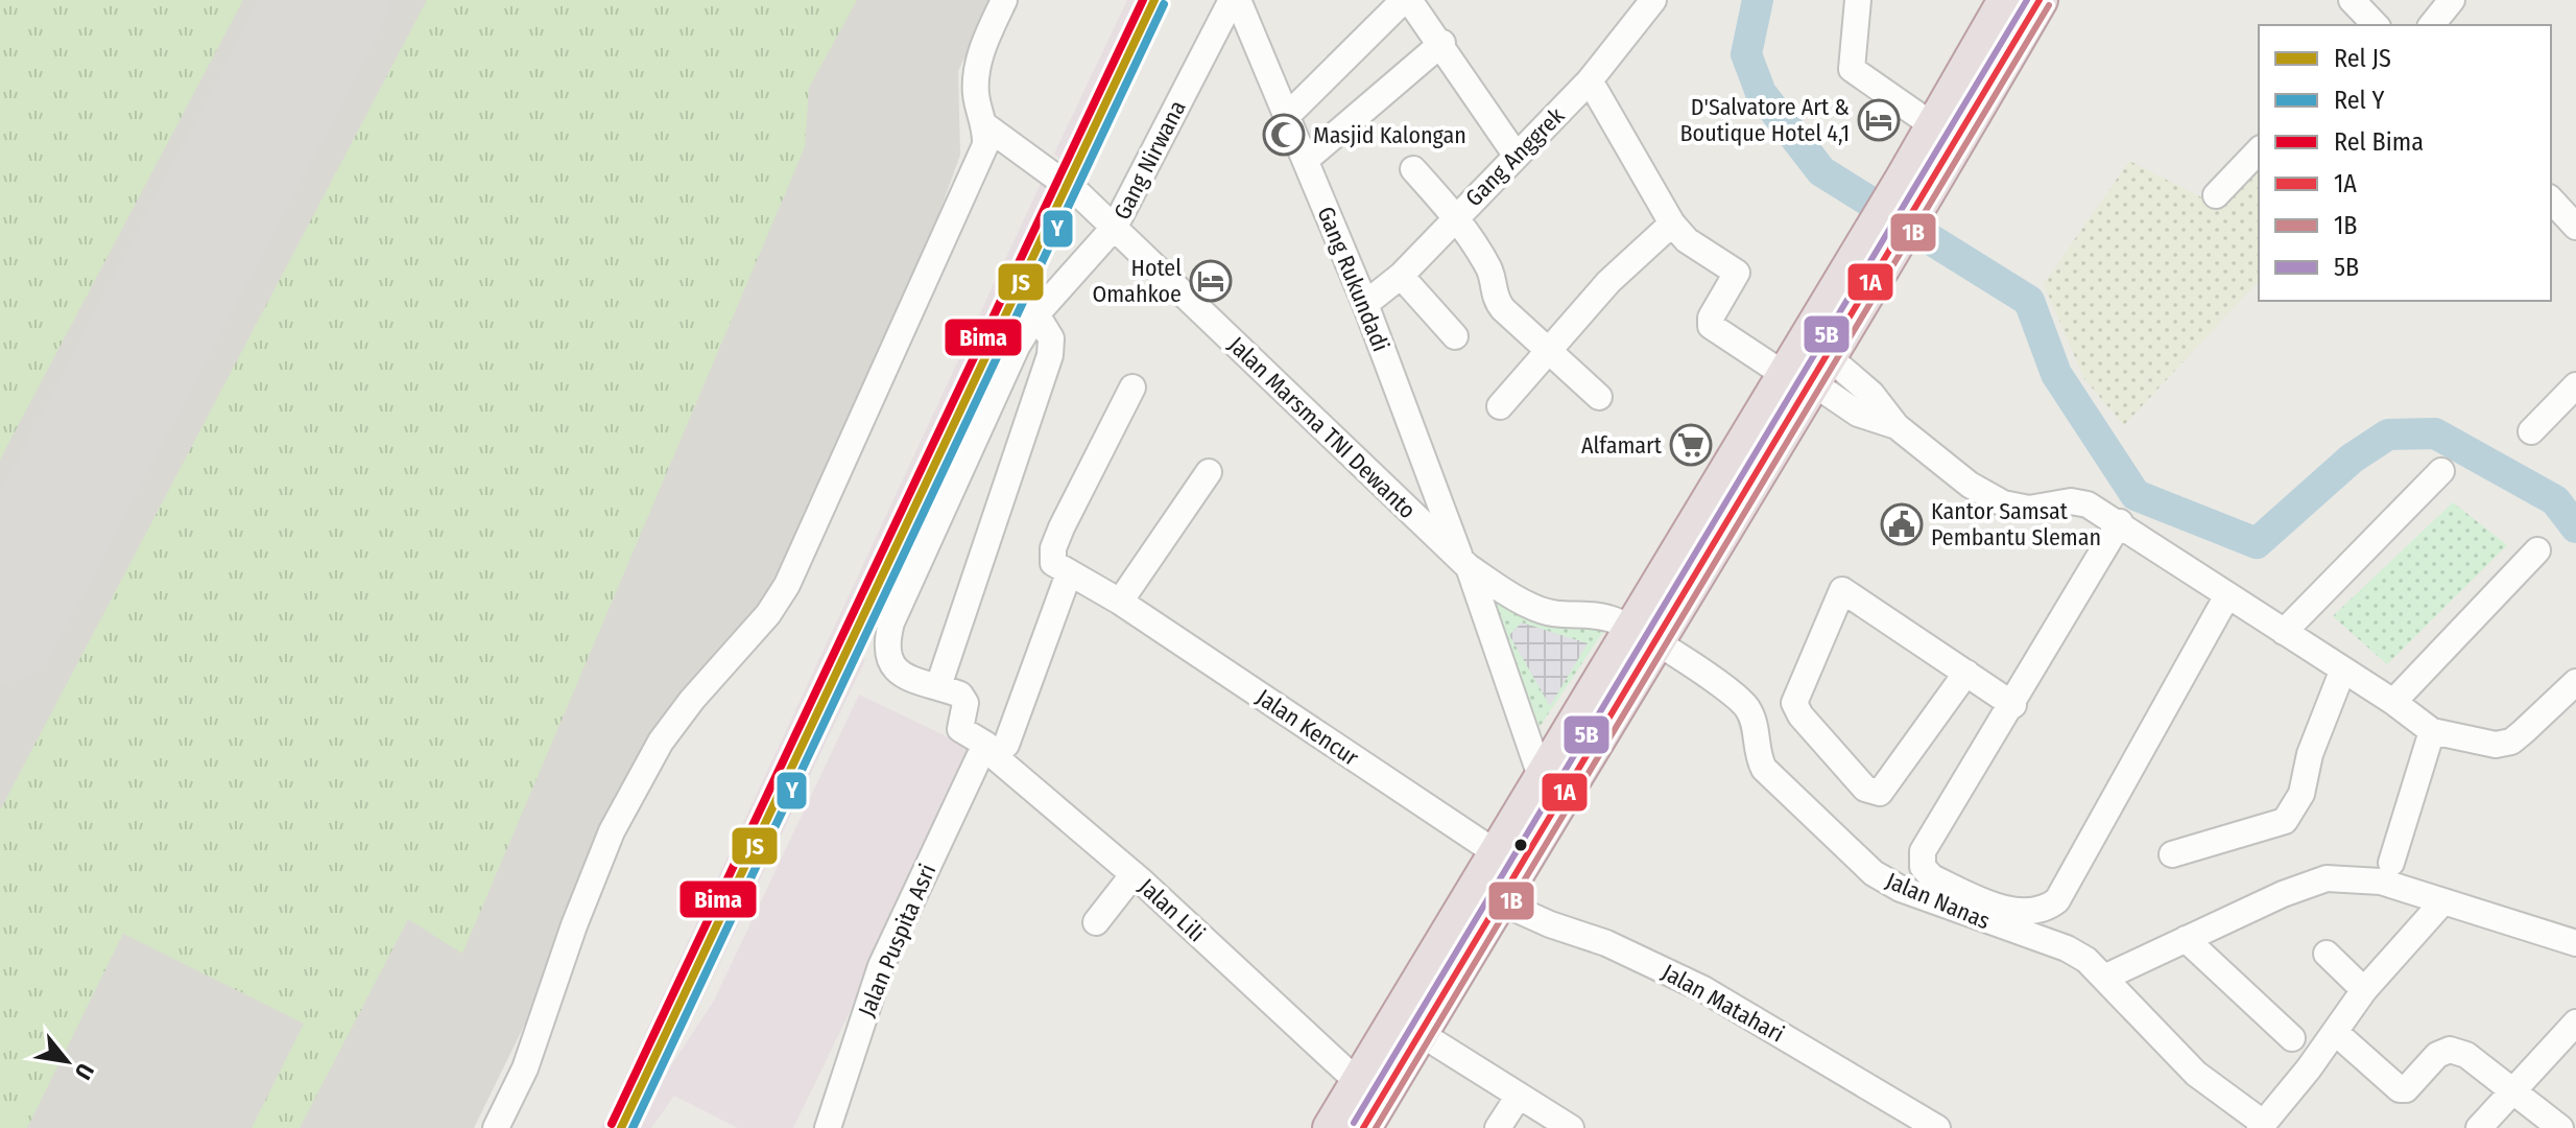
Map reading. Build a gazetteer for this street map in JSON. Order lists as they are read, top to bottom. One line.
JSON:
{"streets":{"street":["Gang Anggrek","Gang Nirwana","Gang Rukundadi","Jalan Marsma TNI Dewanto","Jalan Kencur","Jalan Nanas","Jalan Lili","Jalan Puspita Asri","Jalan Matahari"]},"crossings":[["Gang Anggrek","Gang Rukundadi"],["Gang Nirwana","Gang Rukundadi"],["Gang Nirwana","Jalan Marsma TNI Dewanto"],["Gang Nirwana","Jalan Lili"],["Gang Nirwana","Jalan Puspita Asri"],["Gang Rukundadi","Jalan Marsma TNI Dewanto"],["Gang Rukundadi","Jalan Nanas"],["Jalan Marsma TNI Dewanto","Jalan Nanas"],["Jalan Kencur","Jalan Puspita Asri"],["Jalan Lili","Jalan Puspita Asri"]],"places":{"hotel":["D'Salvatore Art & Boutique Hotel 4,1","Hotel Omahkoe"],"mosque":["Masjid Kalongan"],"supermarket":["Alfamart"],"public building":["Kantor Samsat Pembantu Sleman"]},"lines":["rail line JS","rail line Bima","transit line 1A","transit line 5B","rail line Y","transit line 1B"],"legend":["Rel JS","Rel Y","Rel Bima","1A","1B","5B"],"north":"bottom right"}
